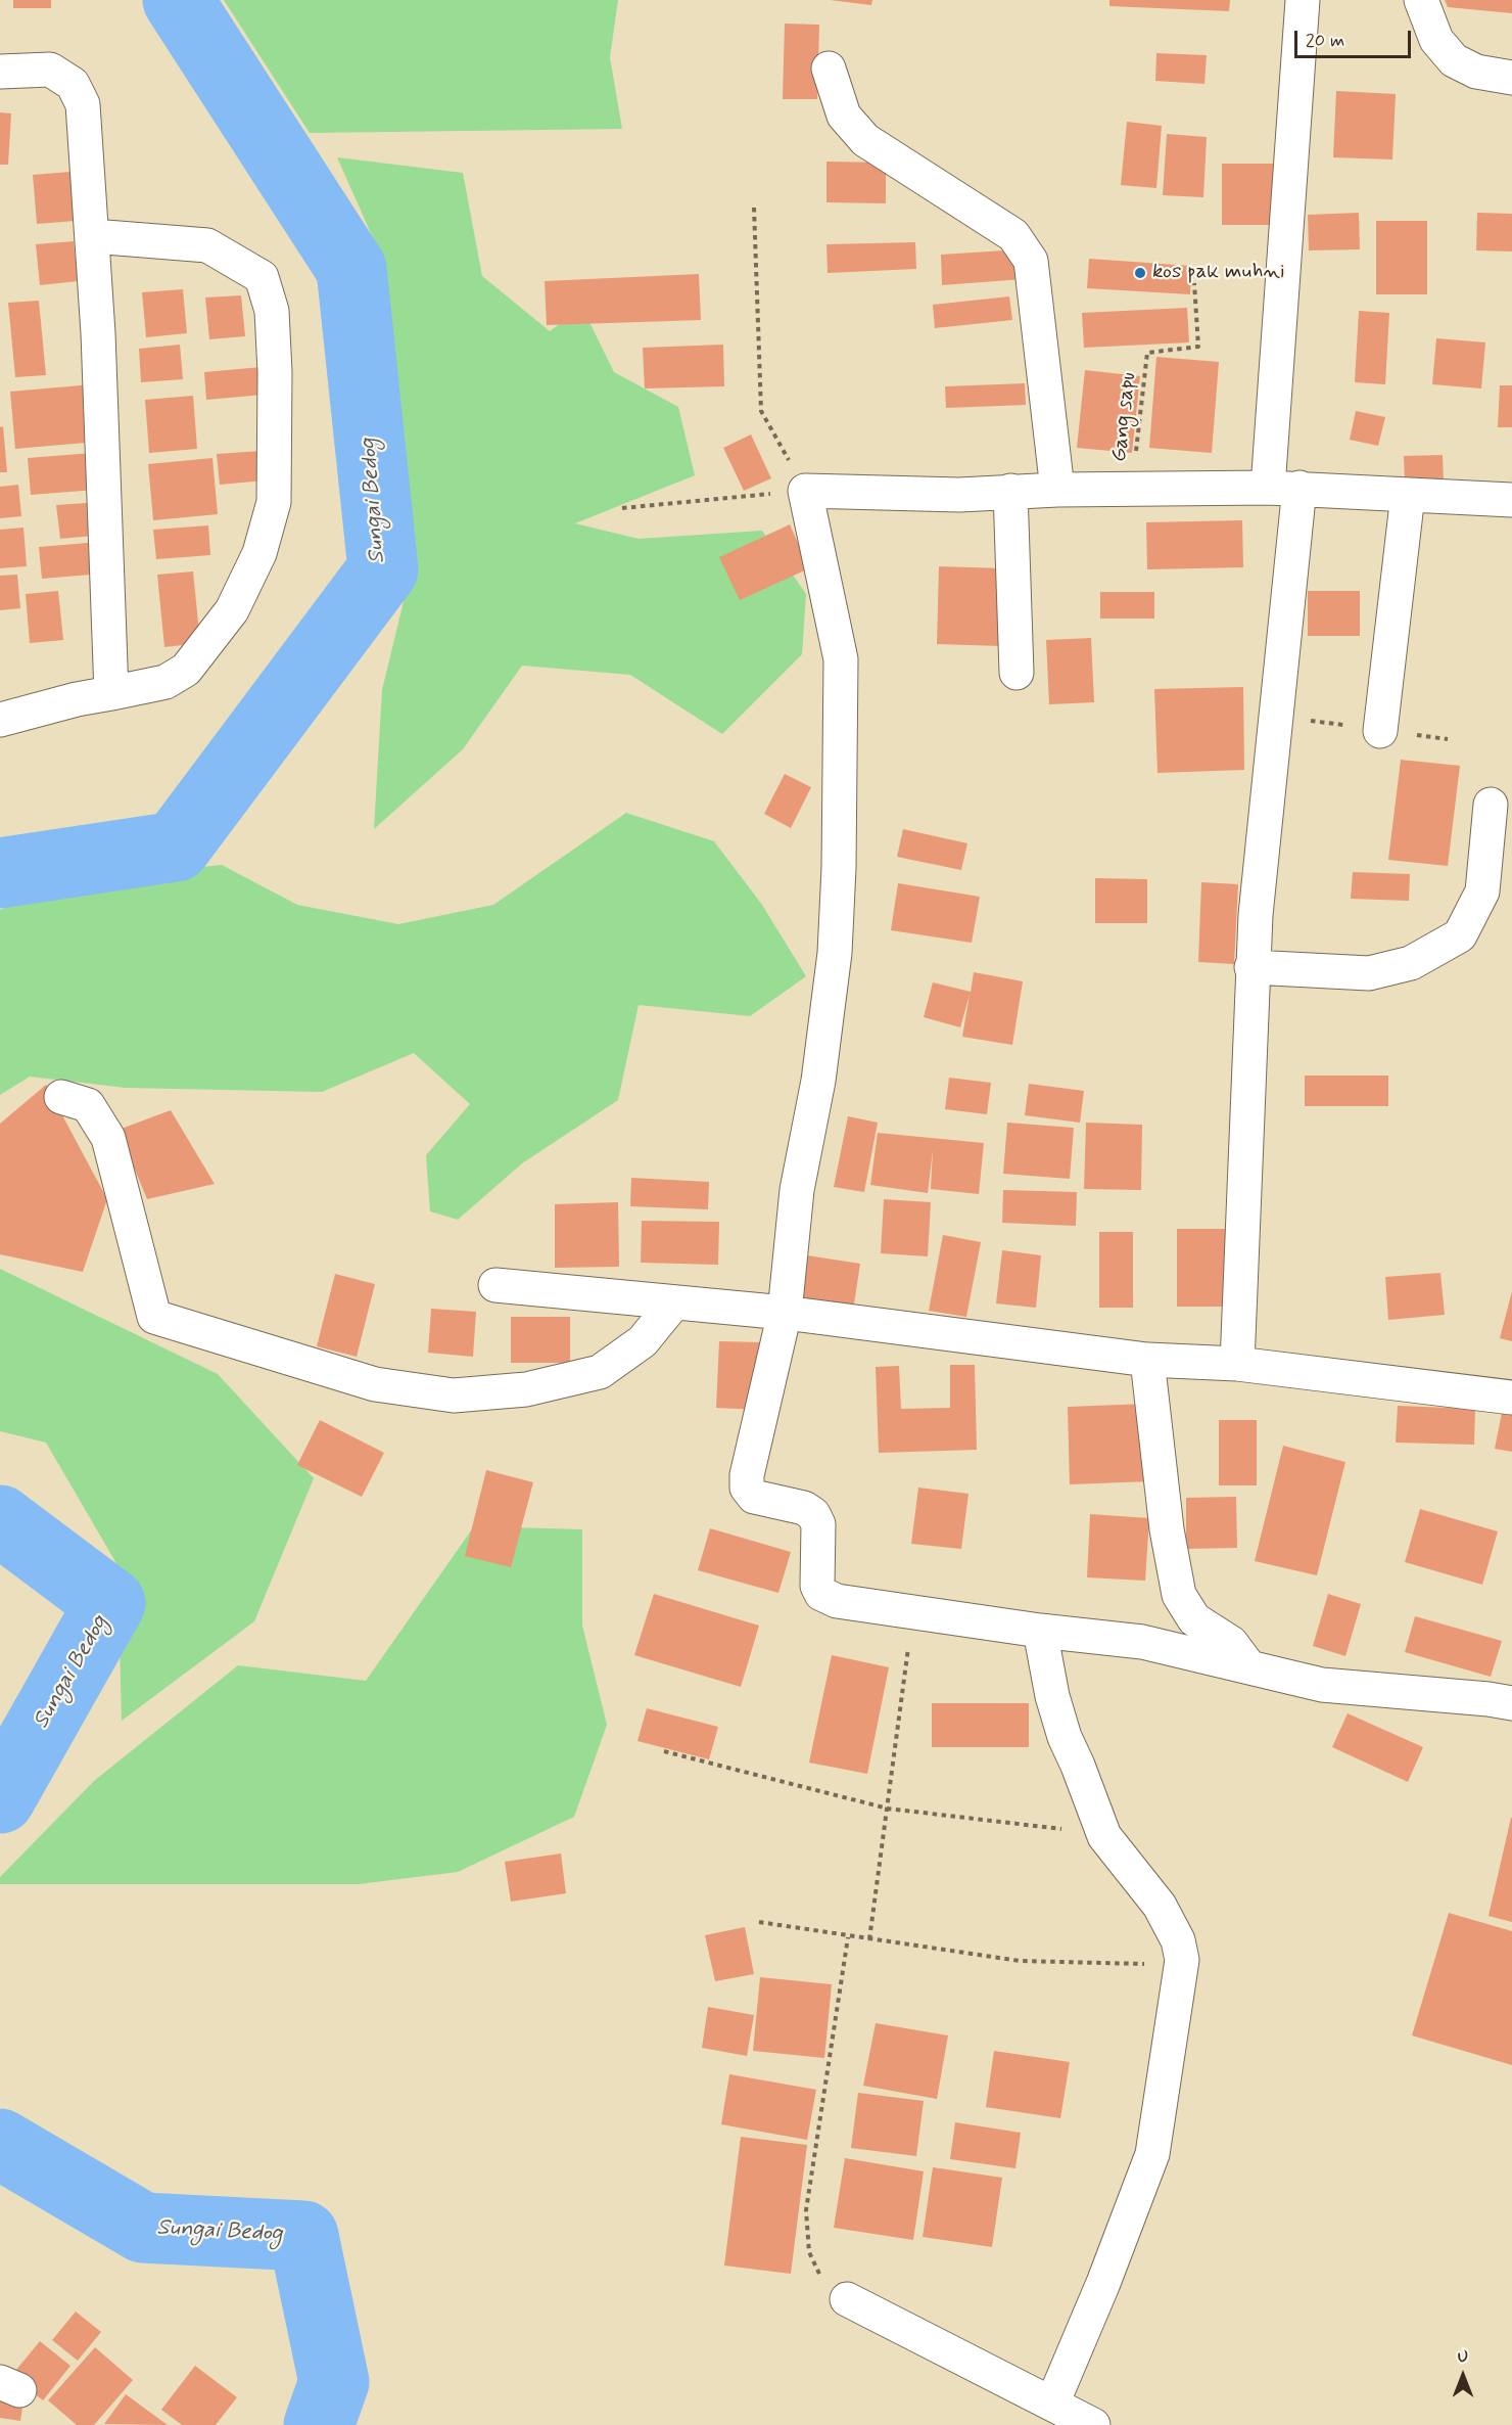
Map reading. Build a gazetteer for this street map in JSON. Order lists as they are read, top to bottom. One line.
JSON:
{"streets":{"path":["Gang sapu"]},"water":["Sungai Bedog"],"places":["kos pak muhni"],"scale_bar":"20 m","north":"top"}
